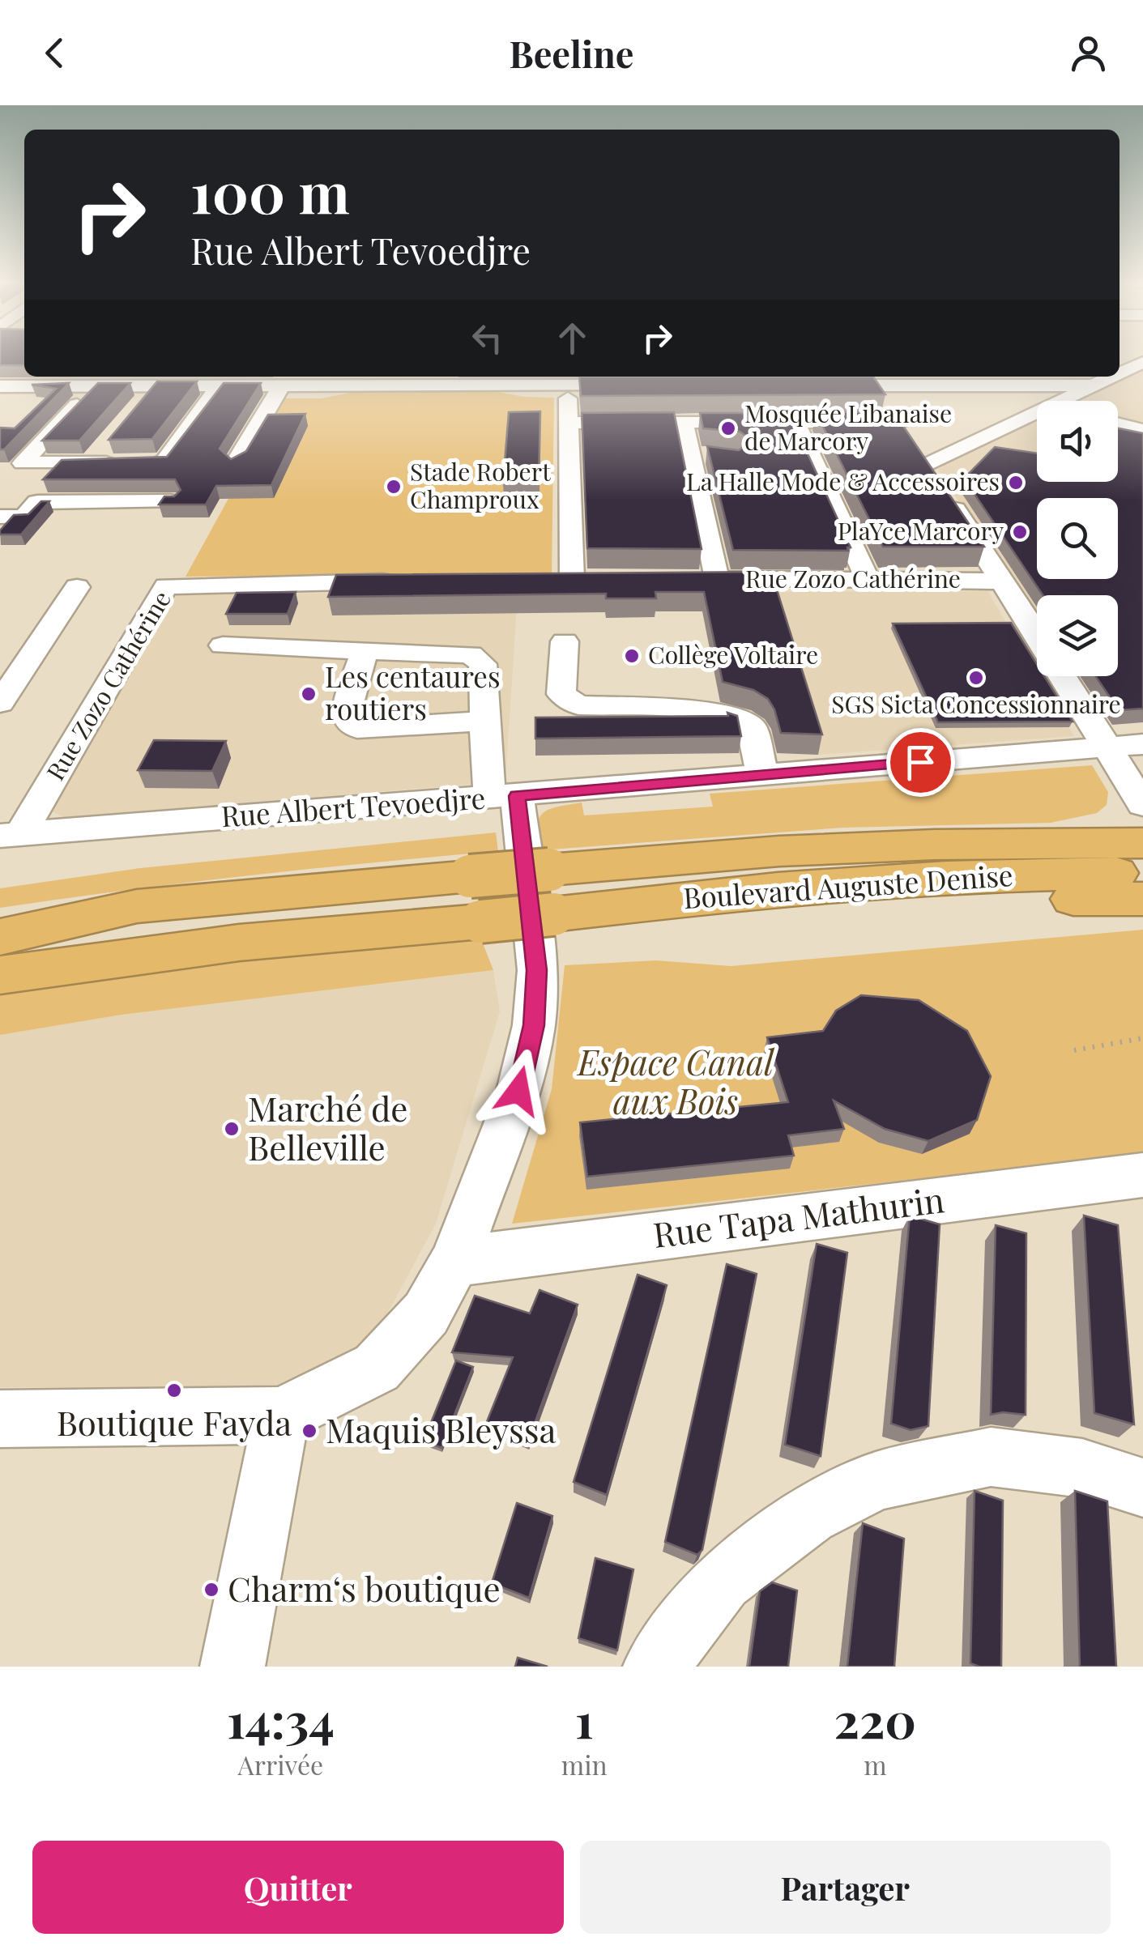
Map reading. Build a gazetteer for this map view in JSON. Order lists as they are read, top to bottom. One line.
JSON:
{"streets":{"highway":["Boulevard Auguste Denise"],"street":["Rue Zozo Cathérine","Rue Albert Tevoedjre","Rue Tapa Mathurin"]},"crossings":[["Rue Zozo Cathérine","Rue Albert Tevoedjre"]],"parks":["Espace Canal aux Bois"],"places":["Mosquée Libanaise de Marcory","La Halle Mode & Accessoires","Stade Robert Champroux","PlaYce Marcory","Collège Voltaire","SGS Sicta Concessionnaire","Les centaures routiers","Marché de Belleville","Boutique Fayda","Maquis Bleyssa","Charm‘s boutique"],"page":{"header":"Beeline","turn":["100 m","Rue Albert Tevoedjre"],"eta":["14:34","Arrivée","1","min","220","m"],"buttons":["Quitter","Partager"]}}
